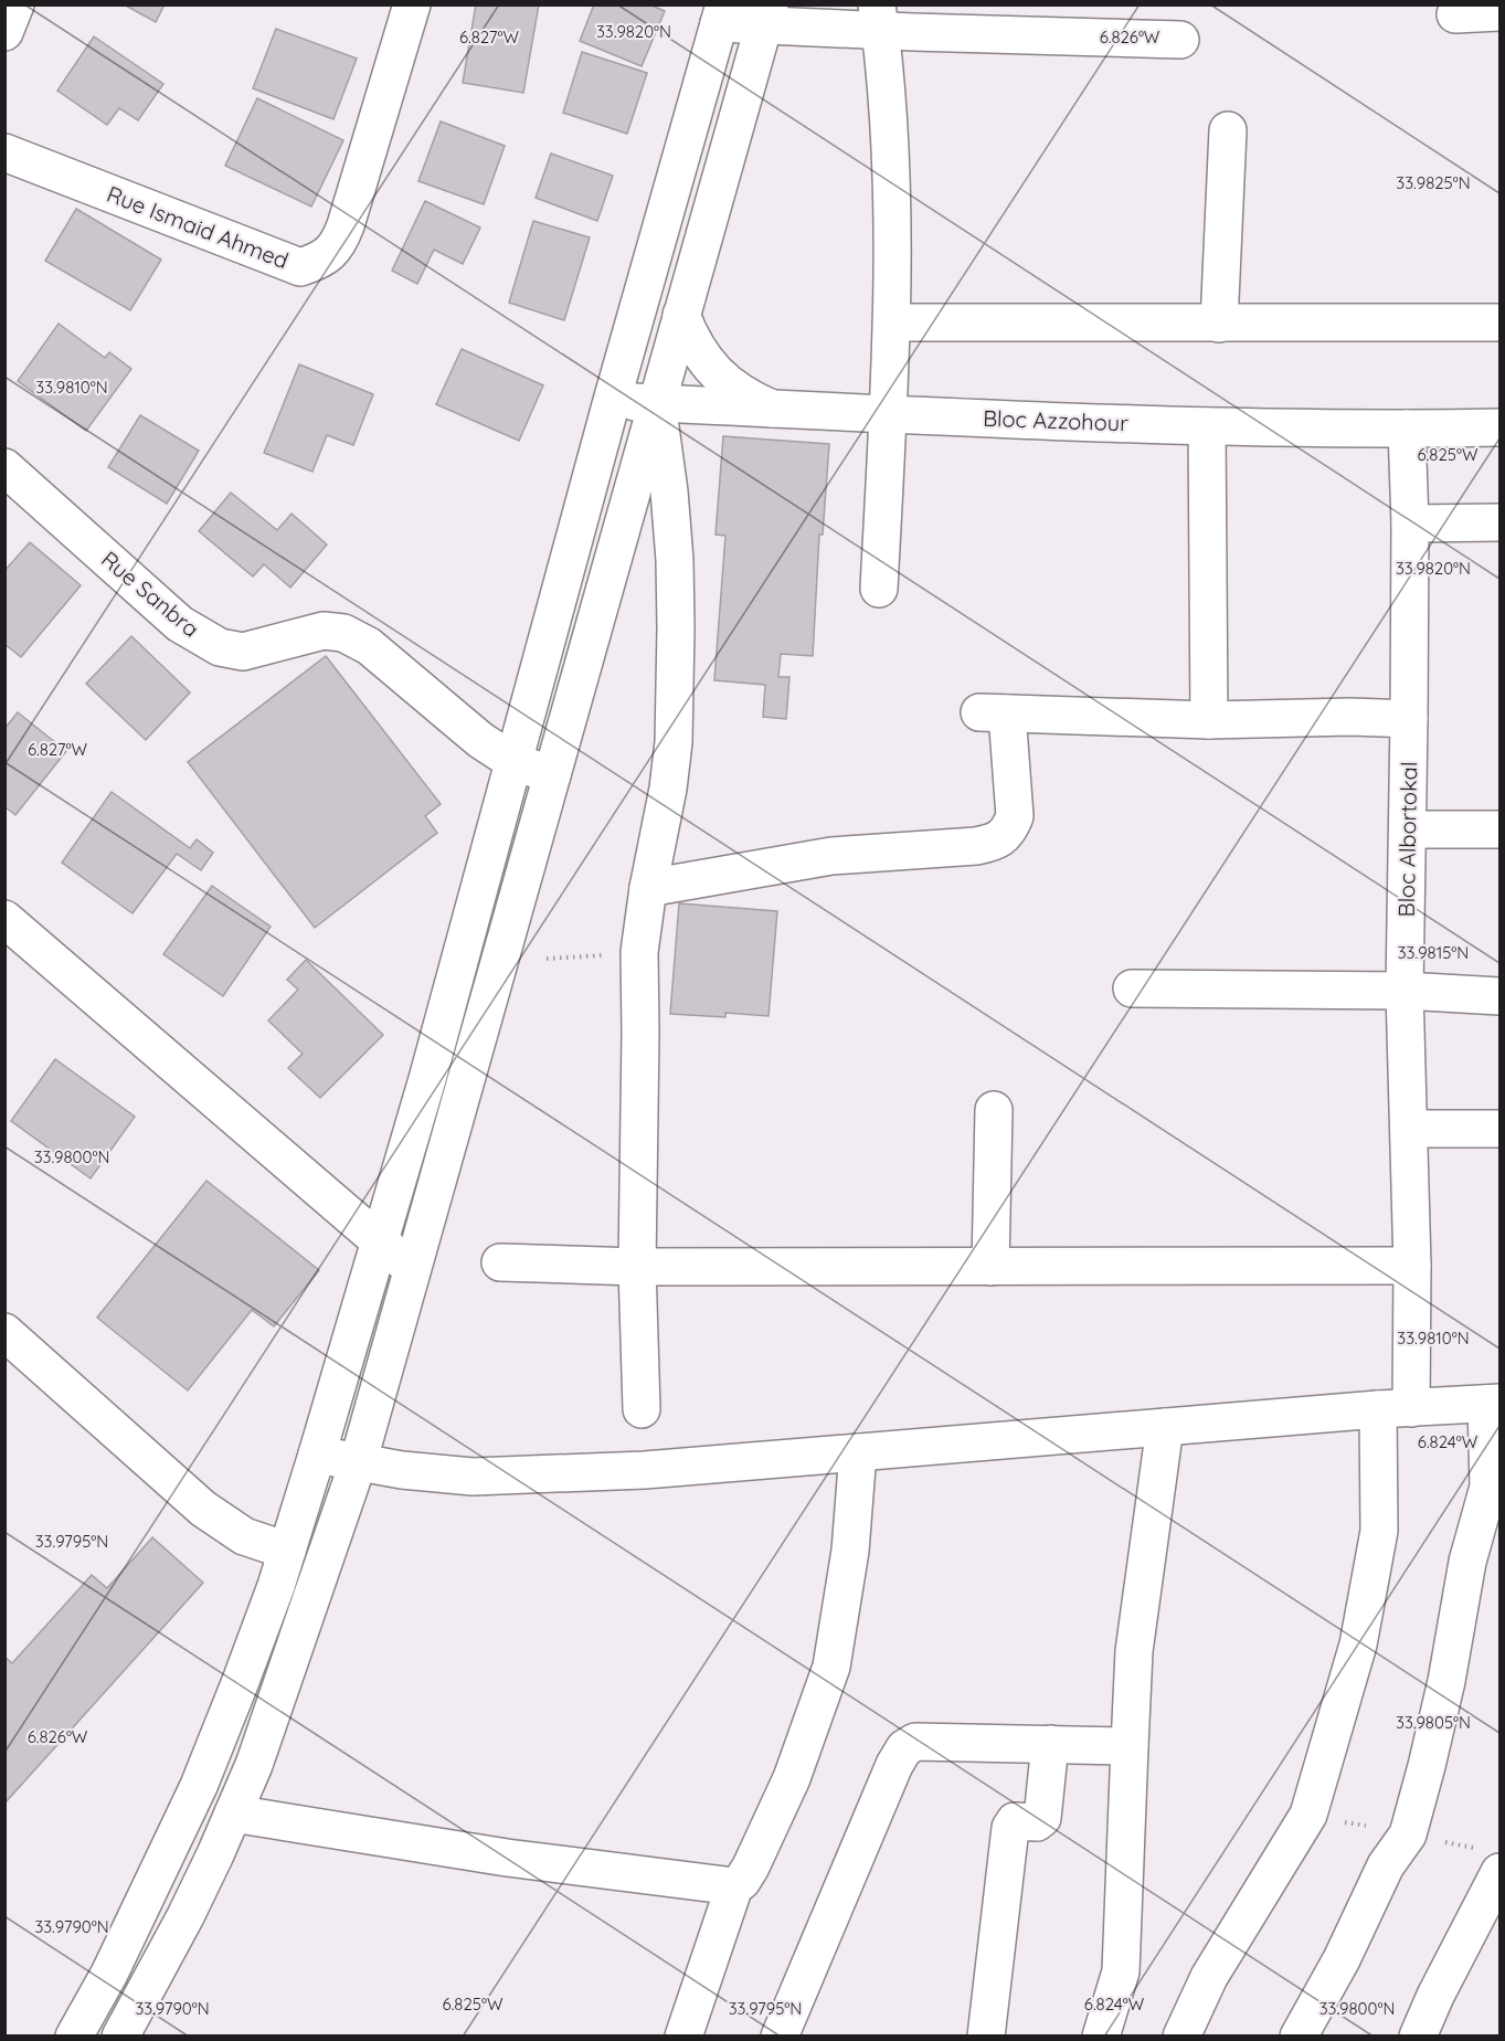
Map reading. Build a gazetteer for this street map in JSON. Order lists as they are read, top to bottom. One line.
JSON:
{"streets":{"street":["Rue Ismaid Ahmed","Bloc Azzohour","Rue Sanbra","Bloc Albortokal"]},"crossings":[["Bloc Azzohour","Bloc Albortokal"]],"coordinates":["33.9820°N","6.826°W","6.827°W","33.9825°N","33.9810°N","6.825°W","33.9815°N","33.9800°N","6.824°W","33.9795°N","33.9805°N","33.9790°N"]}
